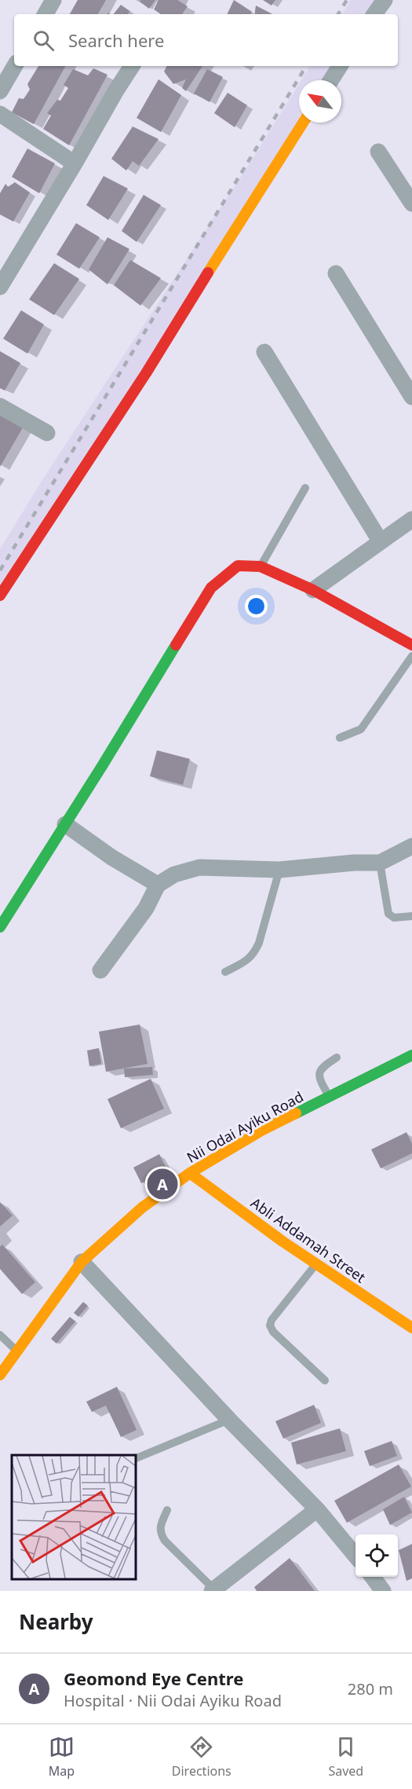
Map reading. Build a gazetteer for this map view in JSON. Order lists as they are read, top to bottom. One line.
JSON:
{"streets":{"street":["Nii Odai Ayiku Road","Abli Addamah Street"]},"crossings":[["Nii Odai Ayiku Road","Abli Addamah Street"]],"north":"top left","page":{"search":"Search here","pins":"A","heading":"Nearby","list":[{"mark":"A","name":"Geomond Eye Centre","note":"Hospital · Nii Odai Ayiku Road","value":"280 m"}],"nav":["Map","Directions","Saved"]}}
